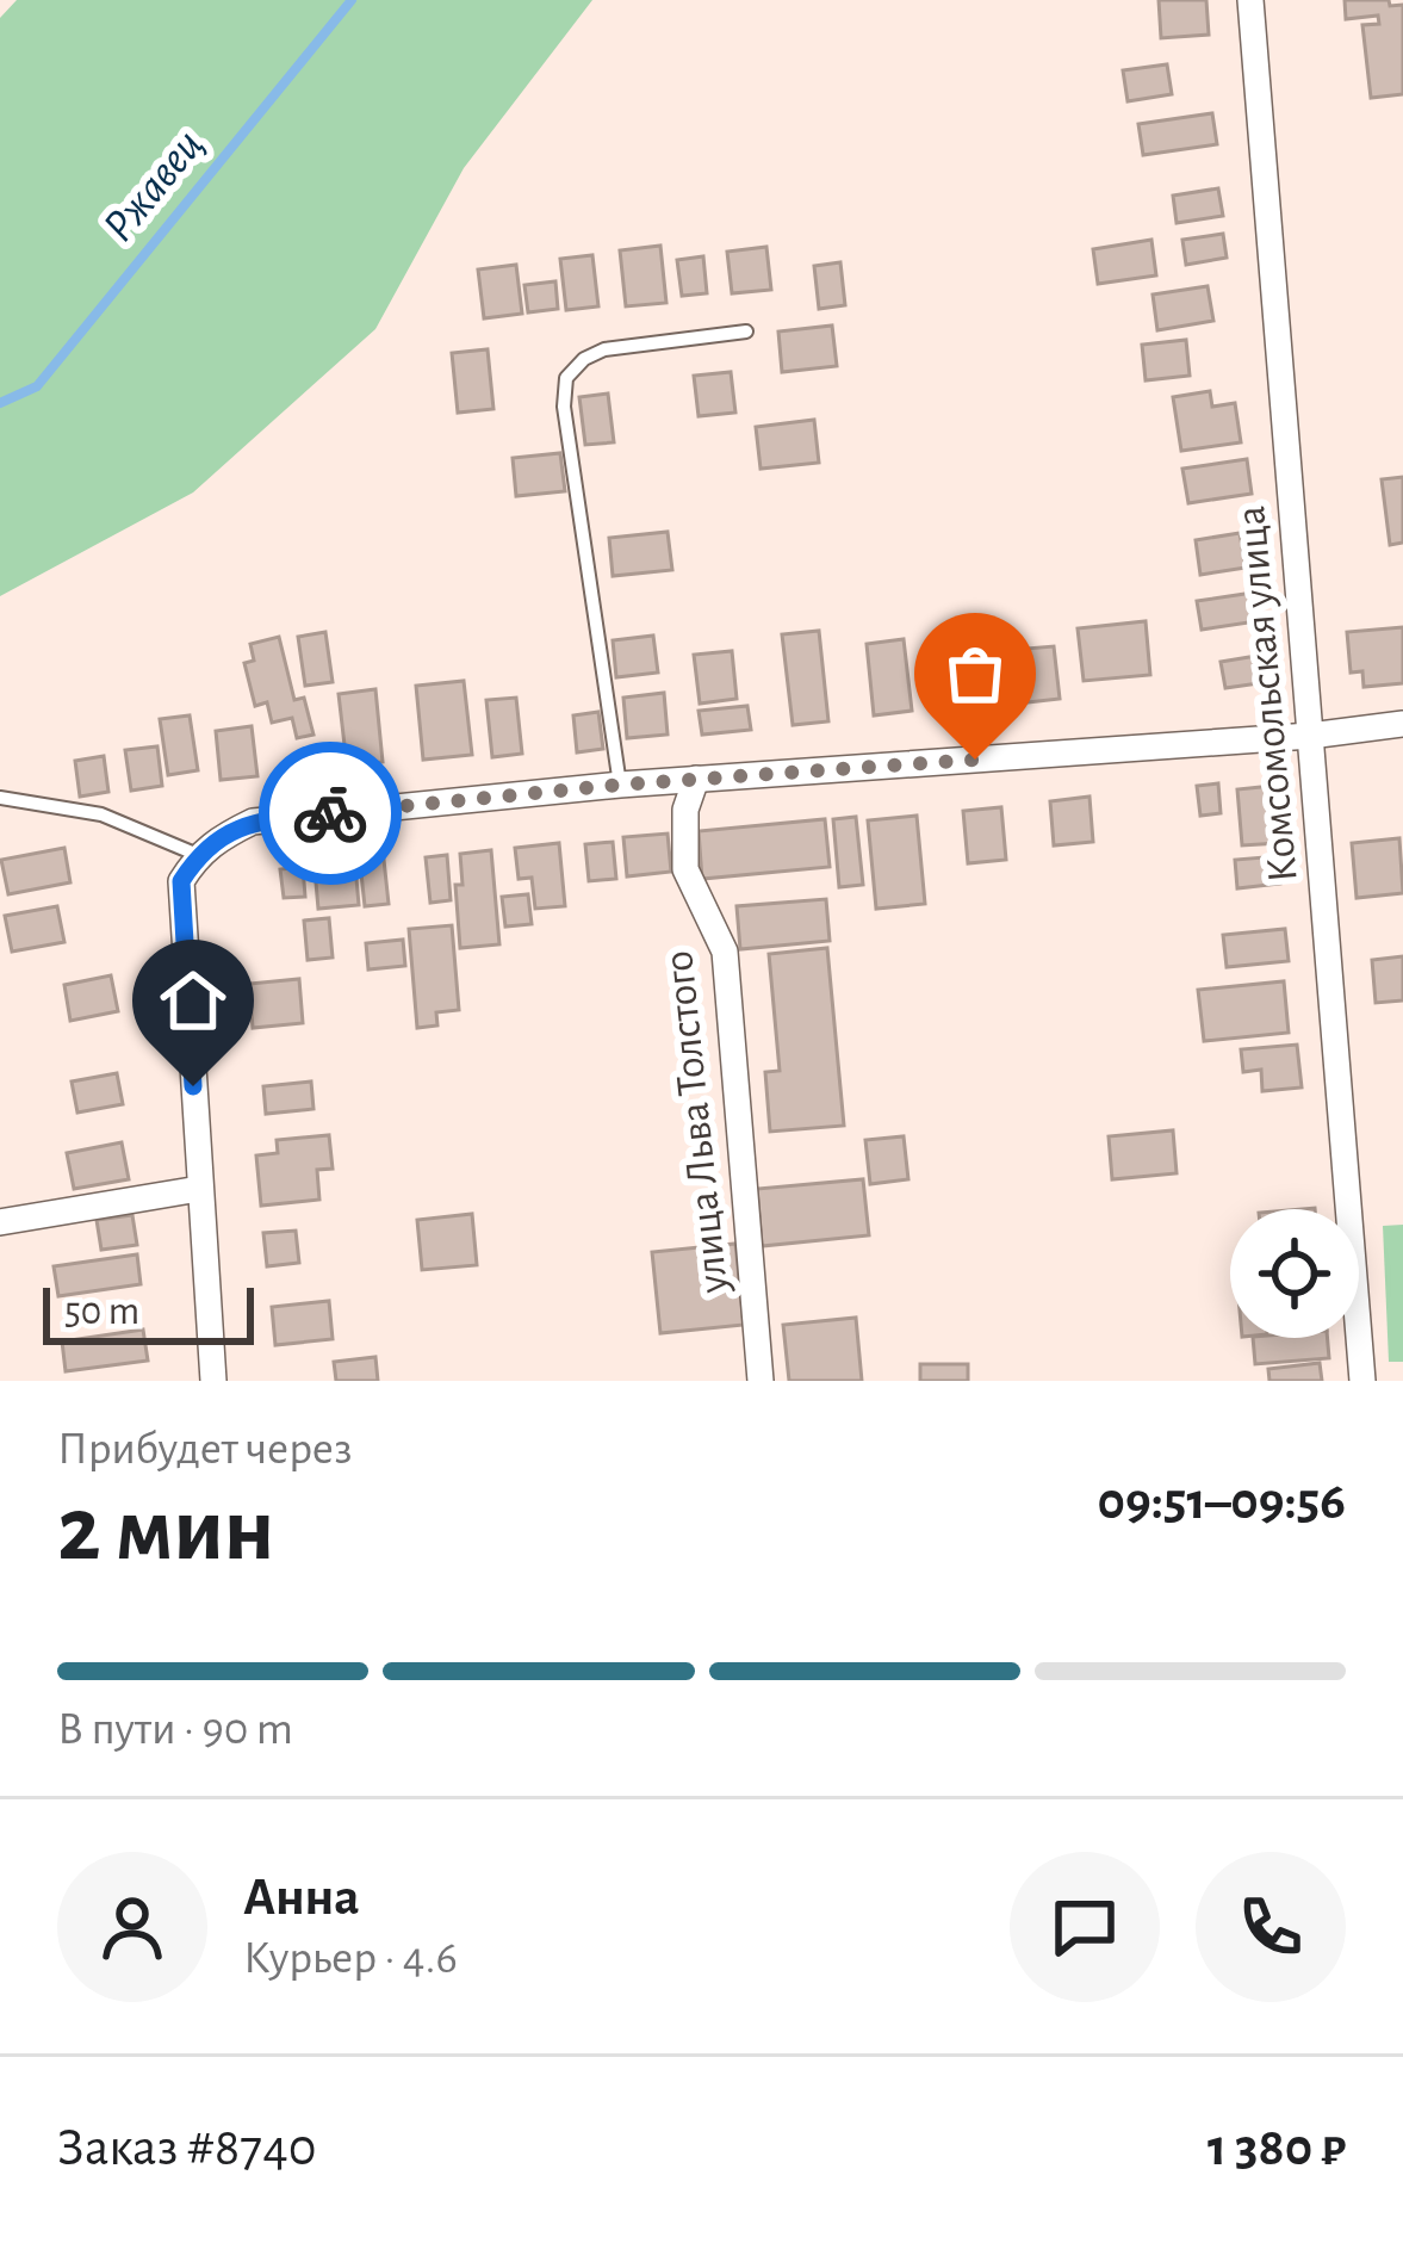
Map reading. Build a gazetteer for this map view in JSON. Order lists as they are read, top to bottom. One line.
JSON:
{"streets":{"street":["Комсомольская улица","улица Льва Толстого"]},"water":["Ржавец"],"scale_bar":"50 m","page":{"scale":"50 m","heading":["2 мин","Прибудет через","09:51–09:56"],"panel":["Анна","Курьер · 4.6","Заказ #8740","1 380 ₽"],"bar":"В пути · 90 m"}}
